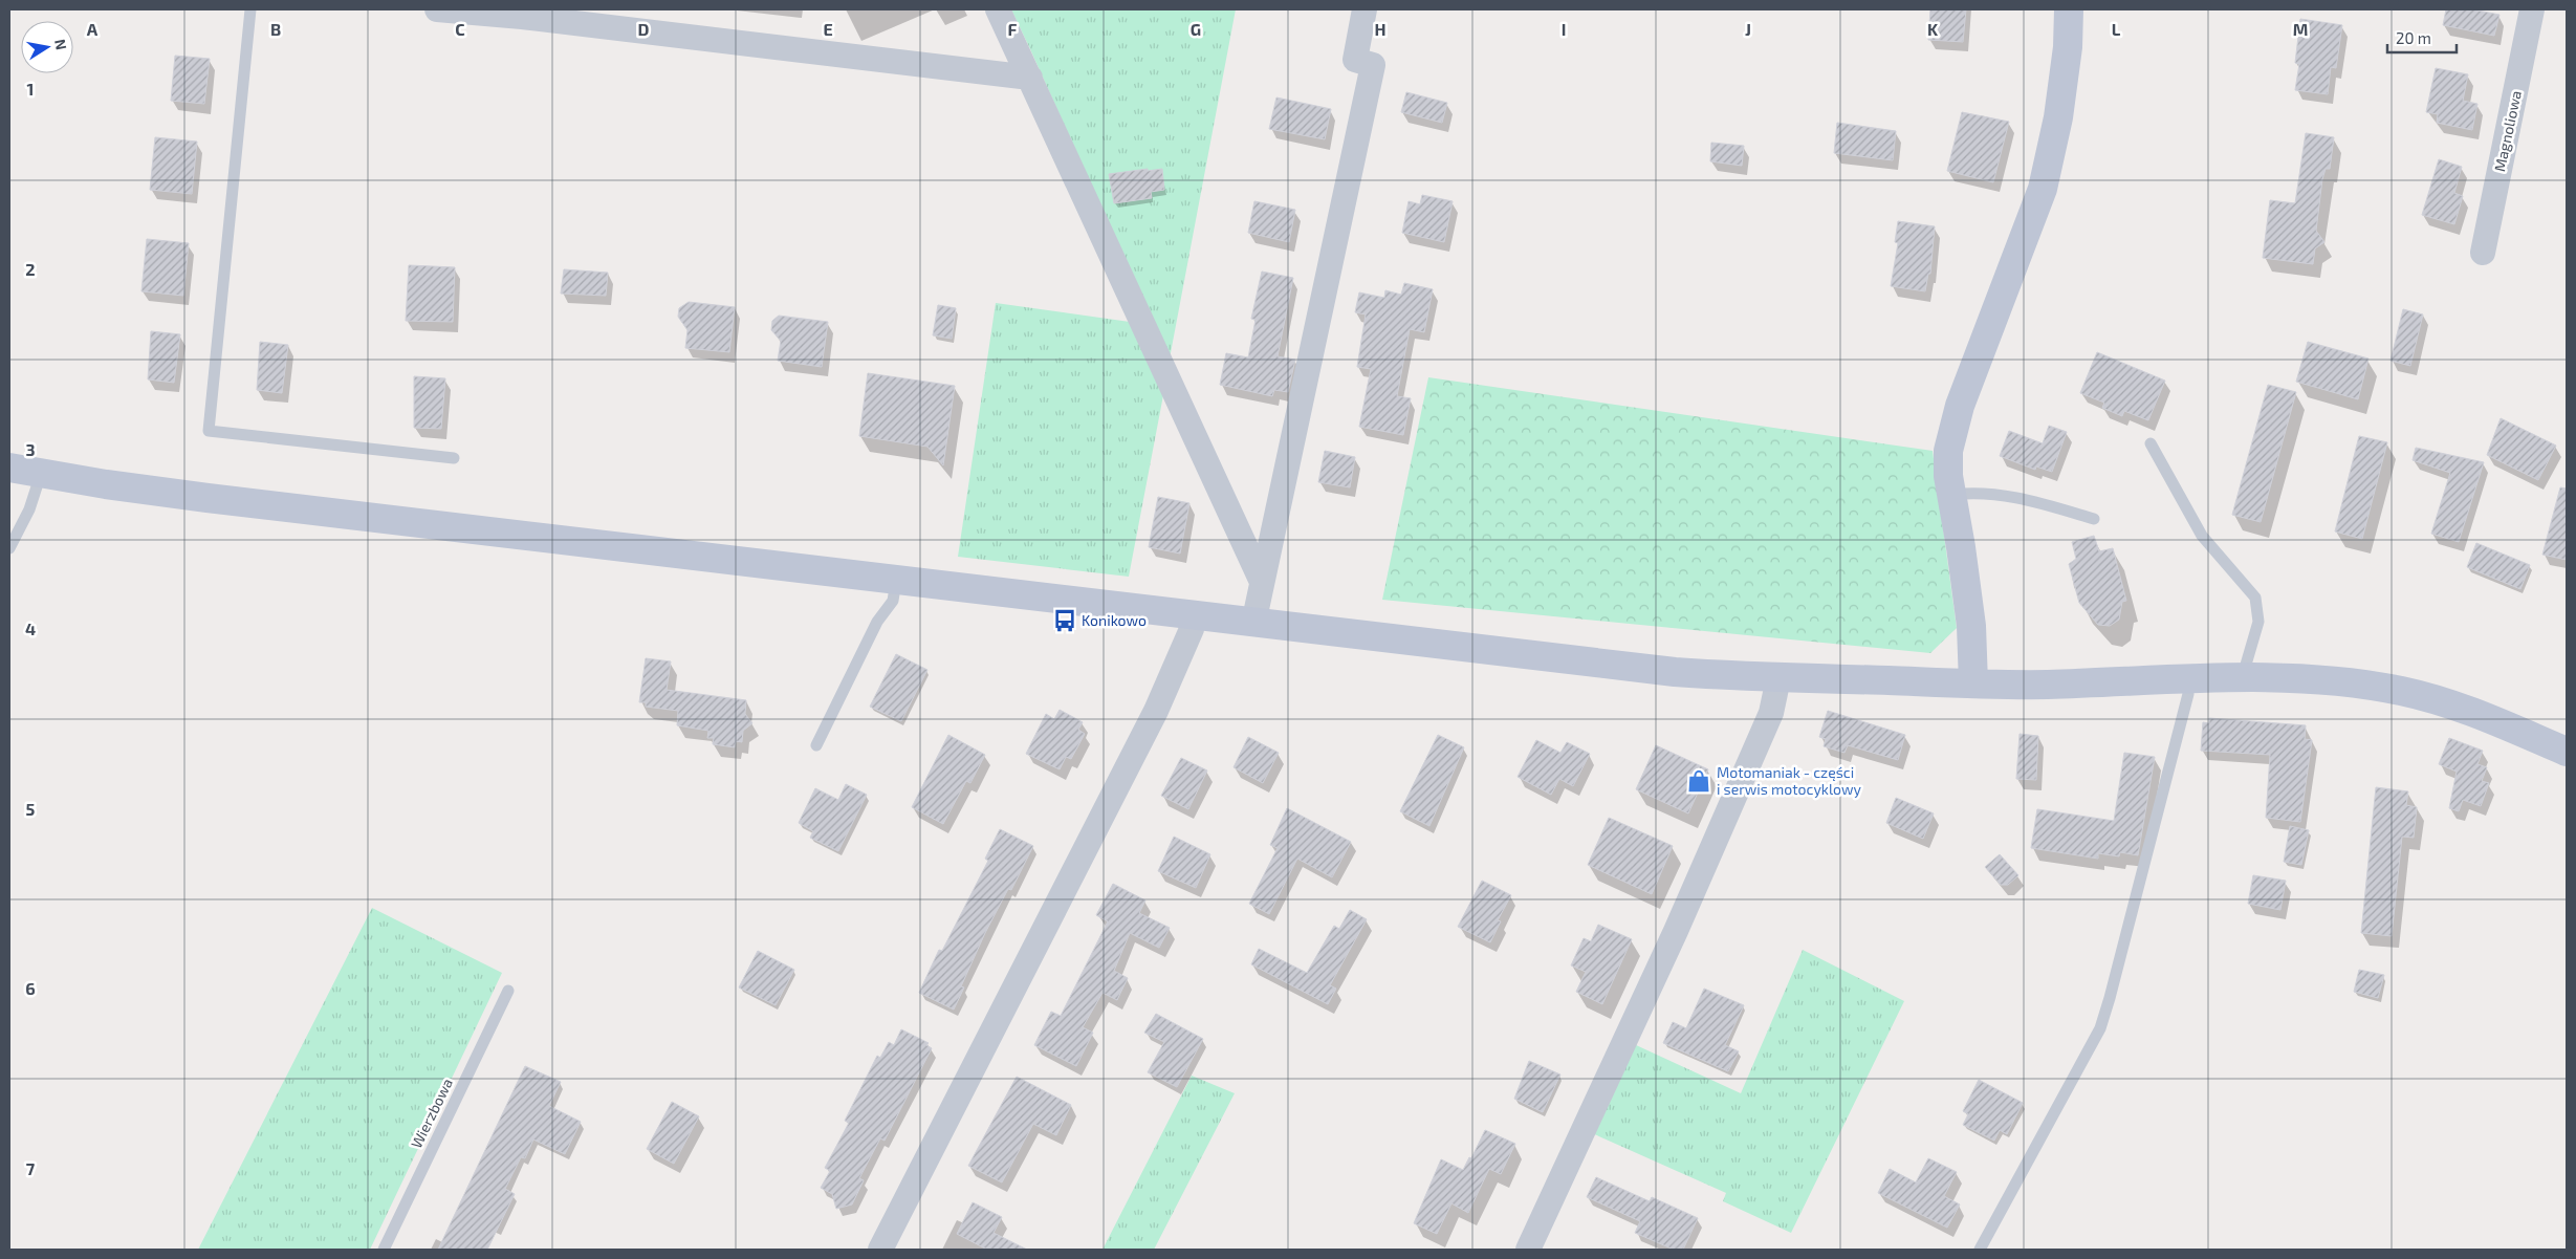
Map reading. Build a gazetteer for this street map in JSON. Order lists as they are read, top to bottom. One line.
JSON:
{"streets":{"street":["Magnoliowa"],"lane":["Wierzbowa"]},"places":{"bus stop":["Konikowo"],"shop":["Motomaniak - części i serwis motocyklowy"]},"scale_bar":"20 m","north":"right","grid":{"columns":["A","B","C","D","E","F","G","H","I","J","K","L","M"],"rows":["1","2","3","4","5","6","7"]}}
